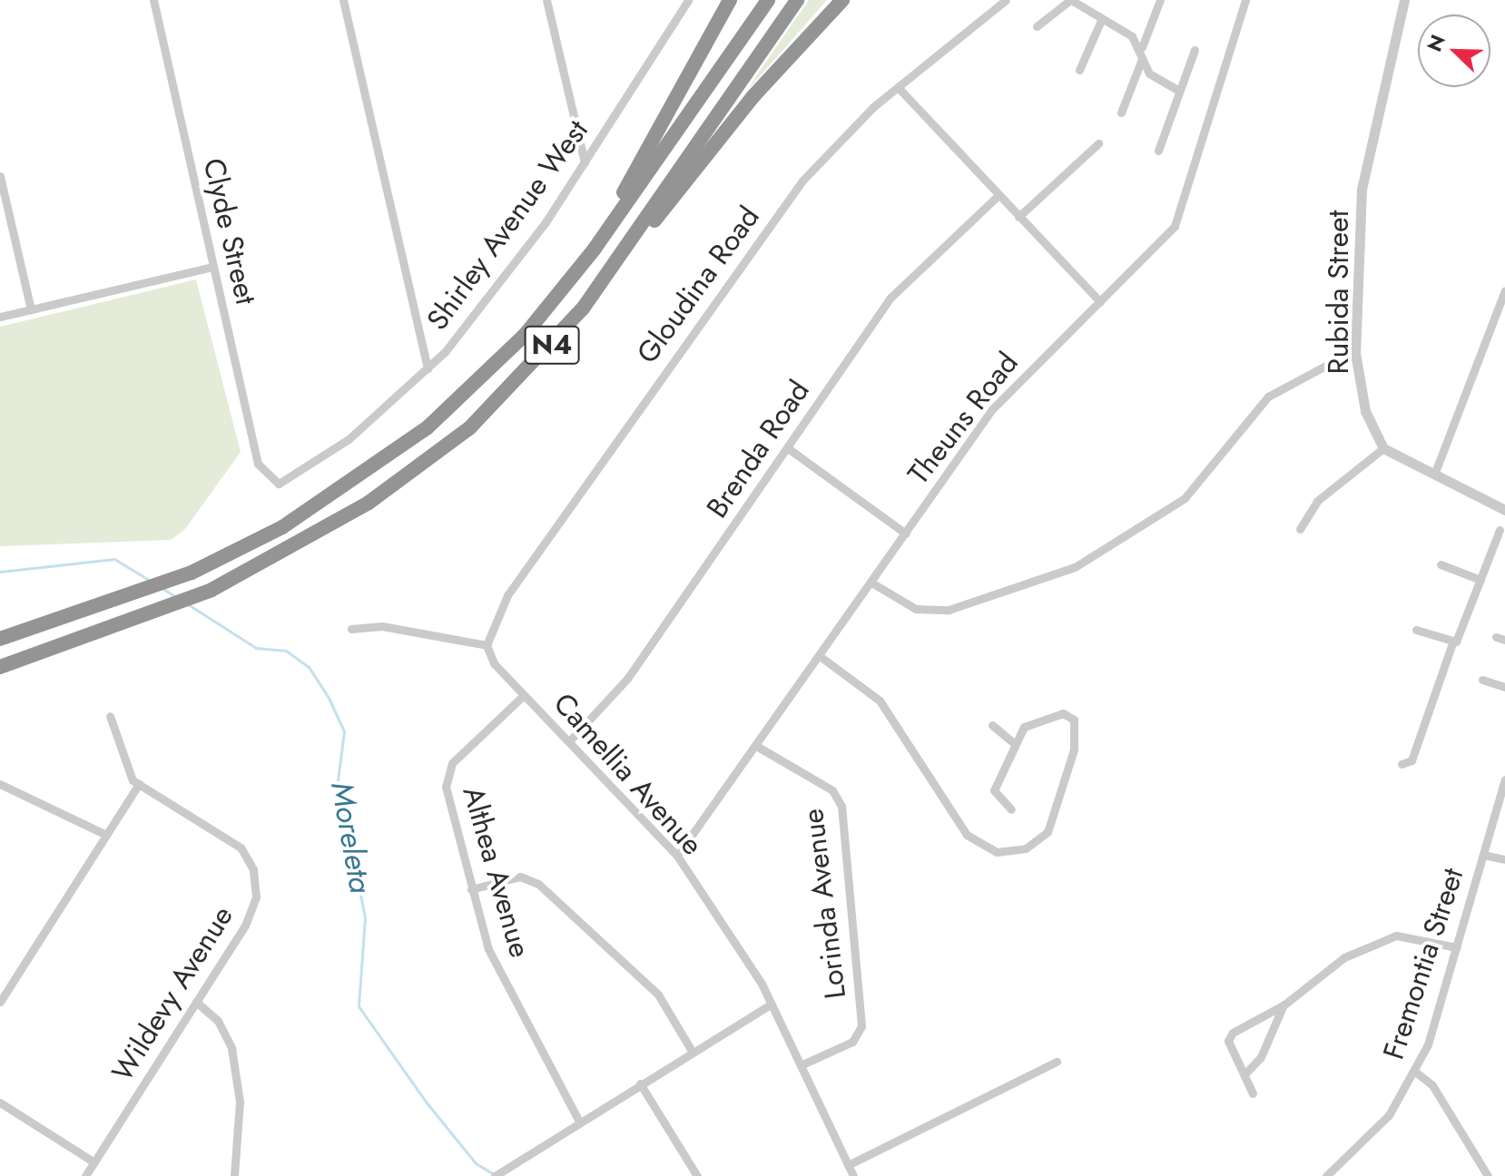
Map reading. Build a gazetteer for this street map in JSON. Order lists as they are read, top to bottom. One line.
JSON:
{"streets":{"highway":["N4"],"street":["Shirley Avenue West","Clyde Street","Gloudina Road","Rubida Street","Theuns Road","Brenda Road","Camellia Avenue","Althea Avenue","Lorinda Avenue","Fremontia Street","Wildevy Avenue"]},"crossings":[["Shirley Avenue West","Clyde Street"],["Gloudina Road","Camellia Avenue"],["Theuns Road","Camellia Avenue"],["Theuns Road","Lorinda Avenue"],["Brenda Road","Camellia Avenue"],["Camellia Avenue","Althea Avenue"],["Camellia Avenue","Lorinda Avenue"]],"water":["Moreleta"],"north":"top left"}
